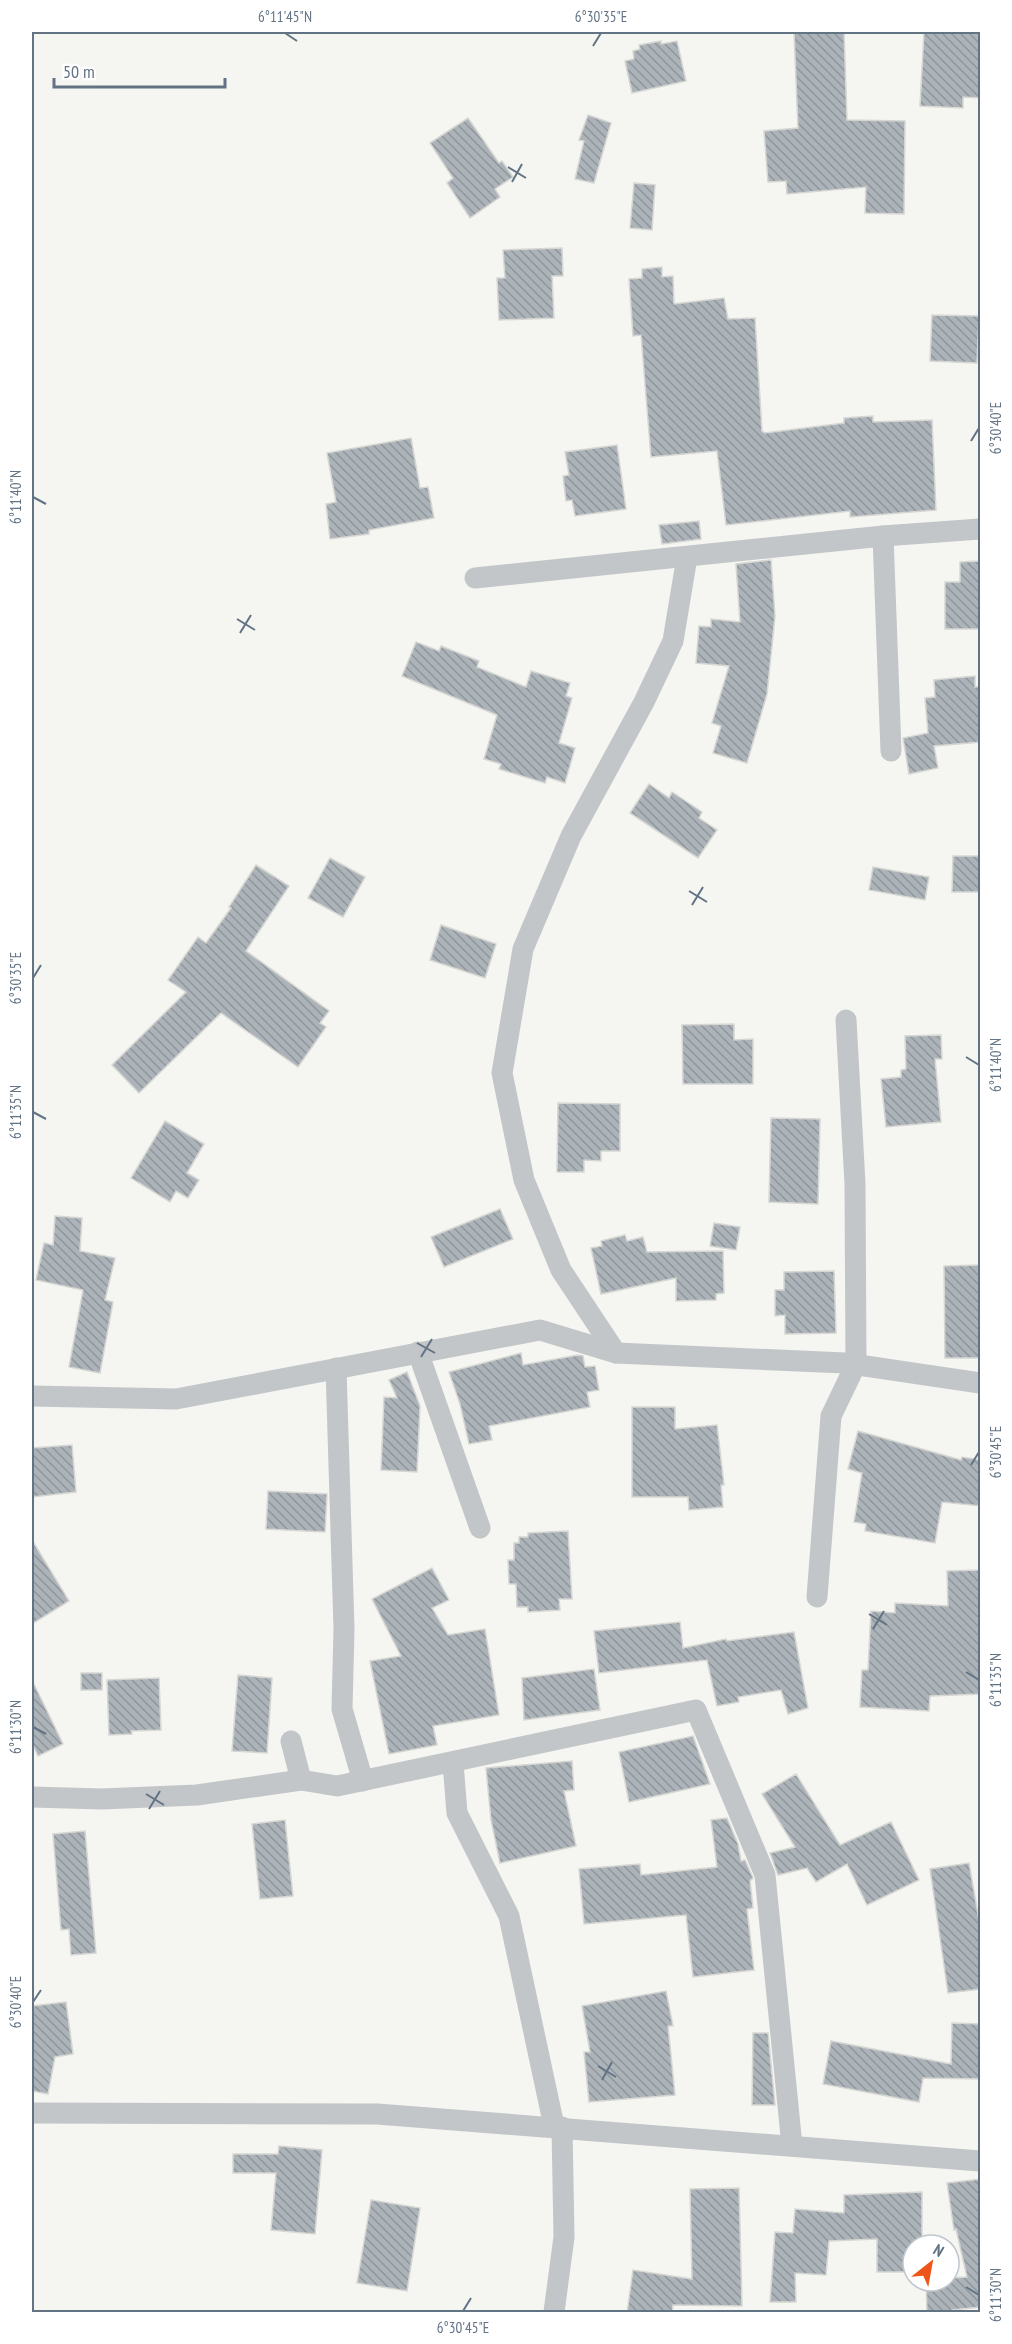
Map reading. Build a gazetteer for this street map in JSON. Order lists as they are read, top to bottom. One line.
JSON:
{"scale_bar":"50 m","north":"top right","coordinates":["6°11'45\"N","6°30'35\"E","6°30'40\"E","6°11'40\"N","6°11'35\"N","6°30'45\"E","6°11'30\"N"]}
